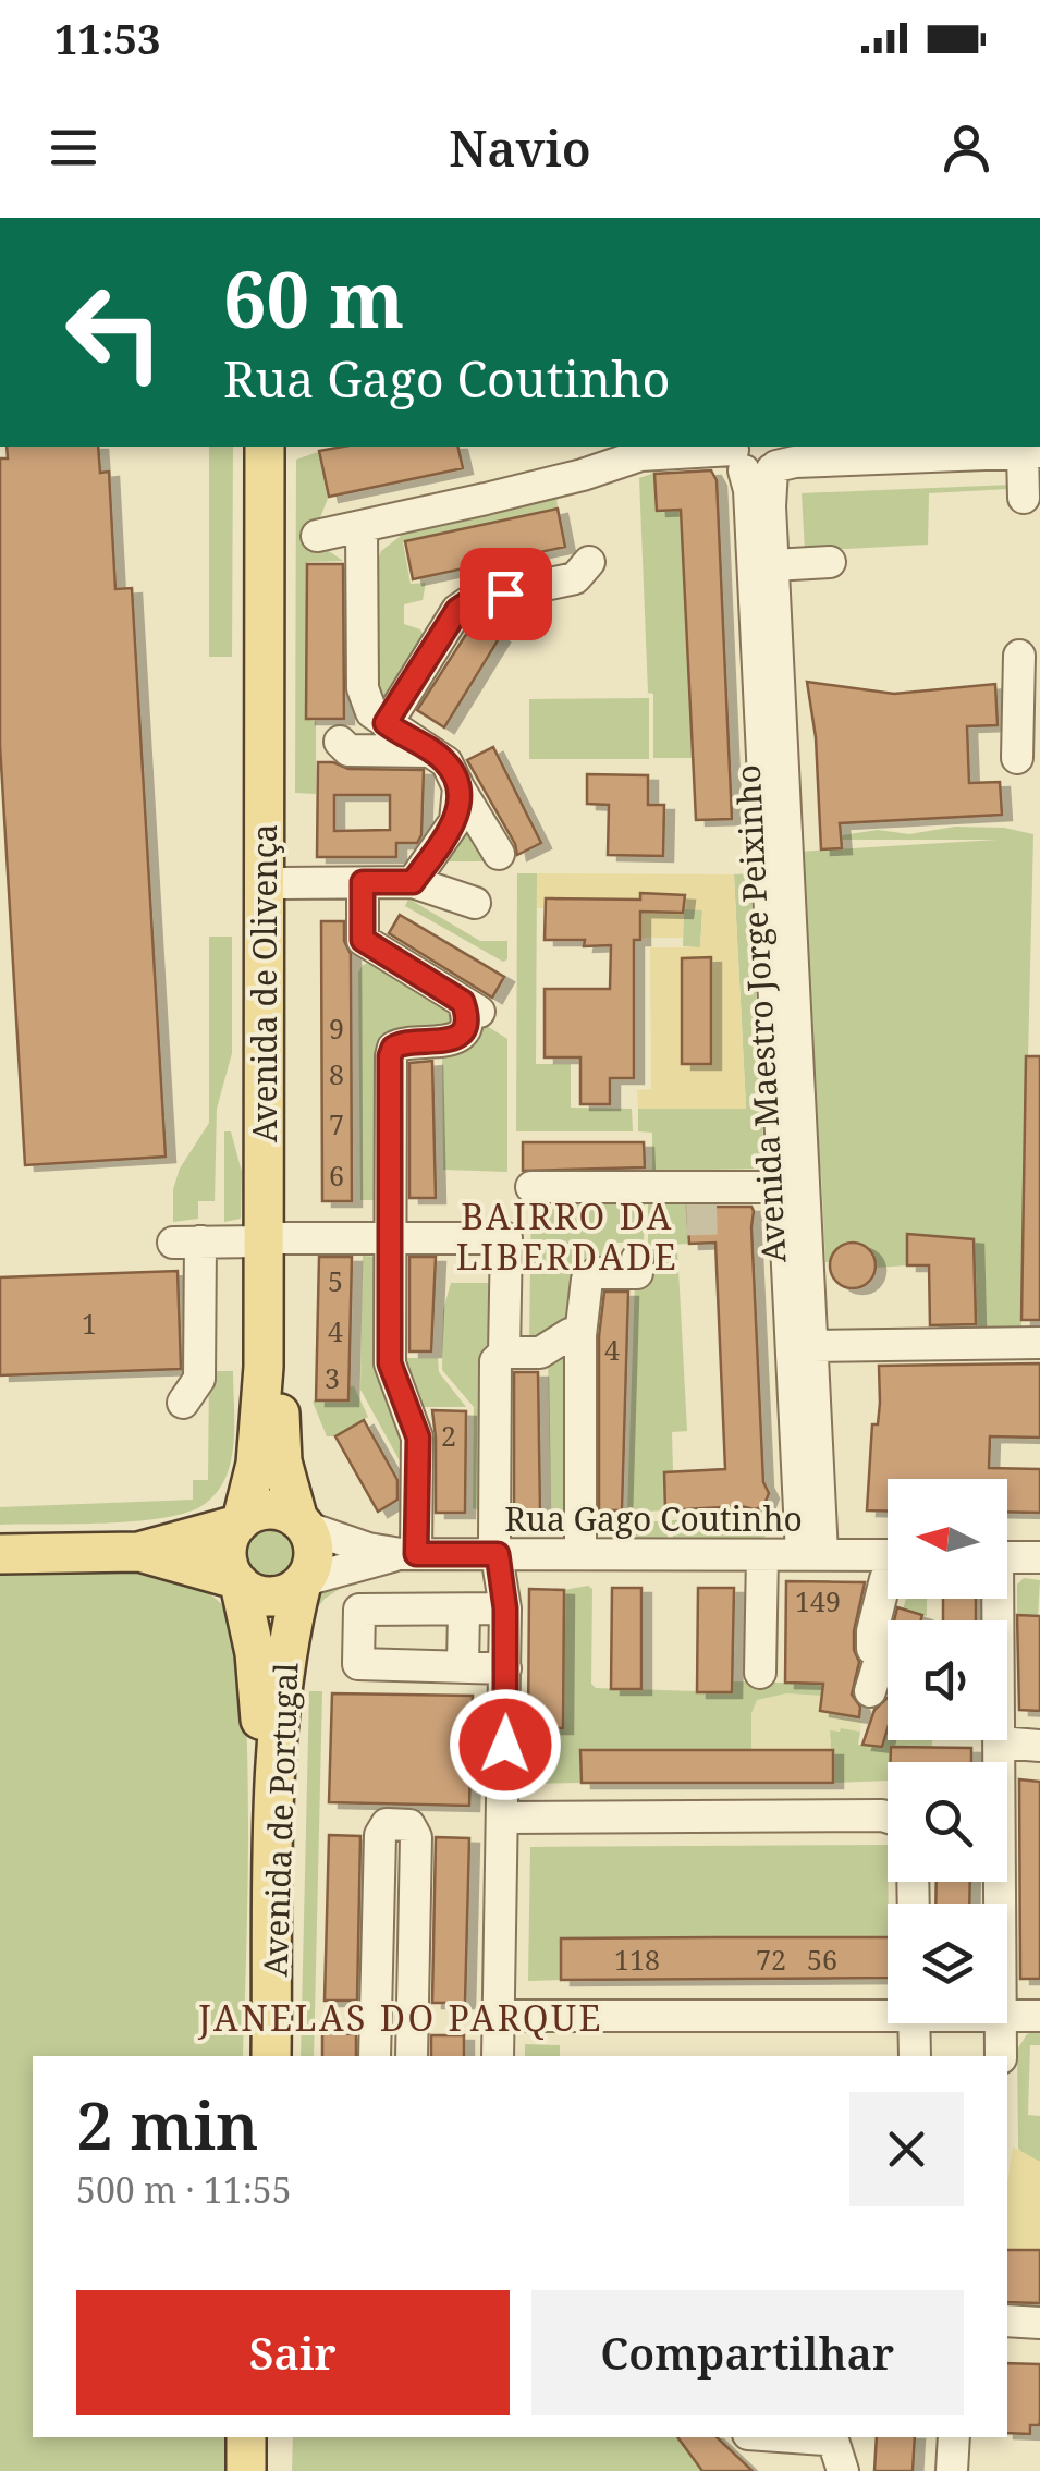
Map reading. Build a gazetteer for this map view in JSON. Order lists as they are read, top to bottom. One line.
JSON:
{"streets":{"main road":["Avenida de Olivença","Avenida de Portugal"],"street":["Avenida Maestro Jorge Peixinho","Rua Gago Coutinho"]},"crossings":[["Avenida de Olivença","Rua Gago Coutinho"],["Avenida de Olivença","Avenida de Portugal"],["Avenida Maestro Jorge Peixinho","Rua Gago Coutinho"],["Rua Gago Coutinho","Avenida de Portugal"]],"districts":["BAIRRO DA LIBERDADE","JANELAS DO PARQUE"],"house_numbers":["9","8","7","6","5","1","4","4","3","2","149","118","72","56"],"north":"left","page":{"status":"11:53","header":"Navio","turn":["60 m","Rua Gago Coutinho"],"heading":["2 min","500 m · 11:55"],"buttons":["Sair","Compartilhar"]}}
